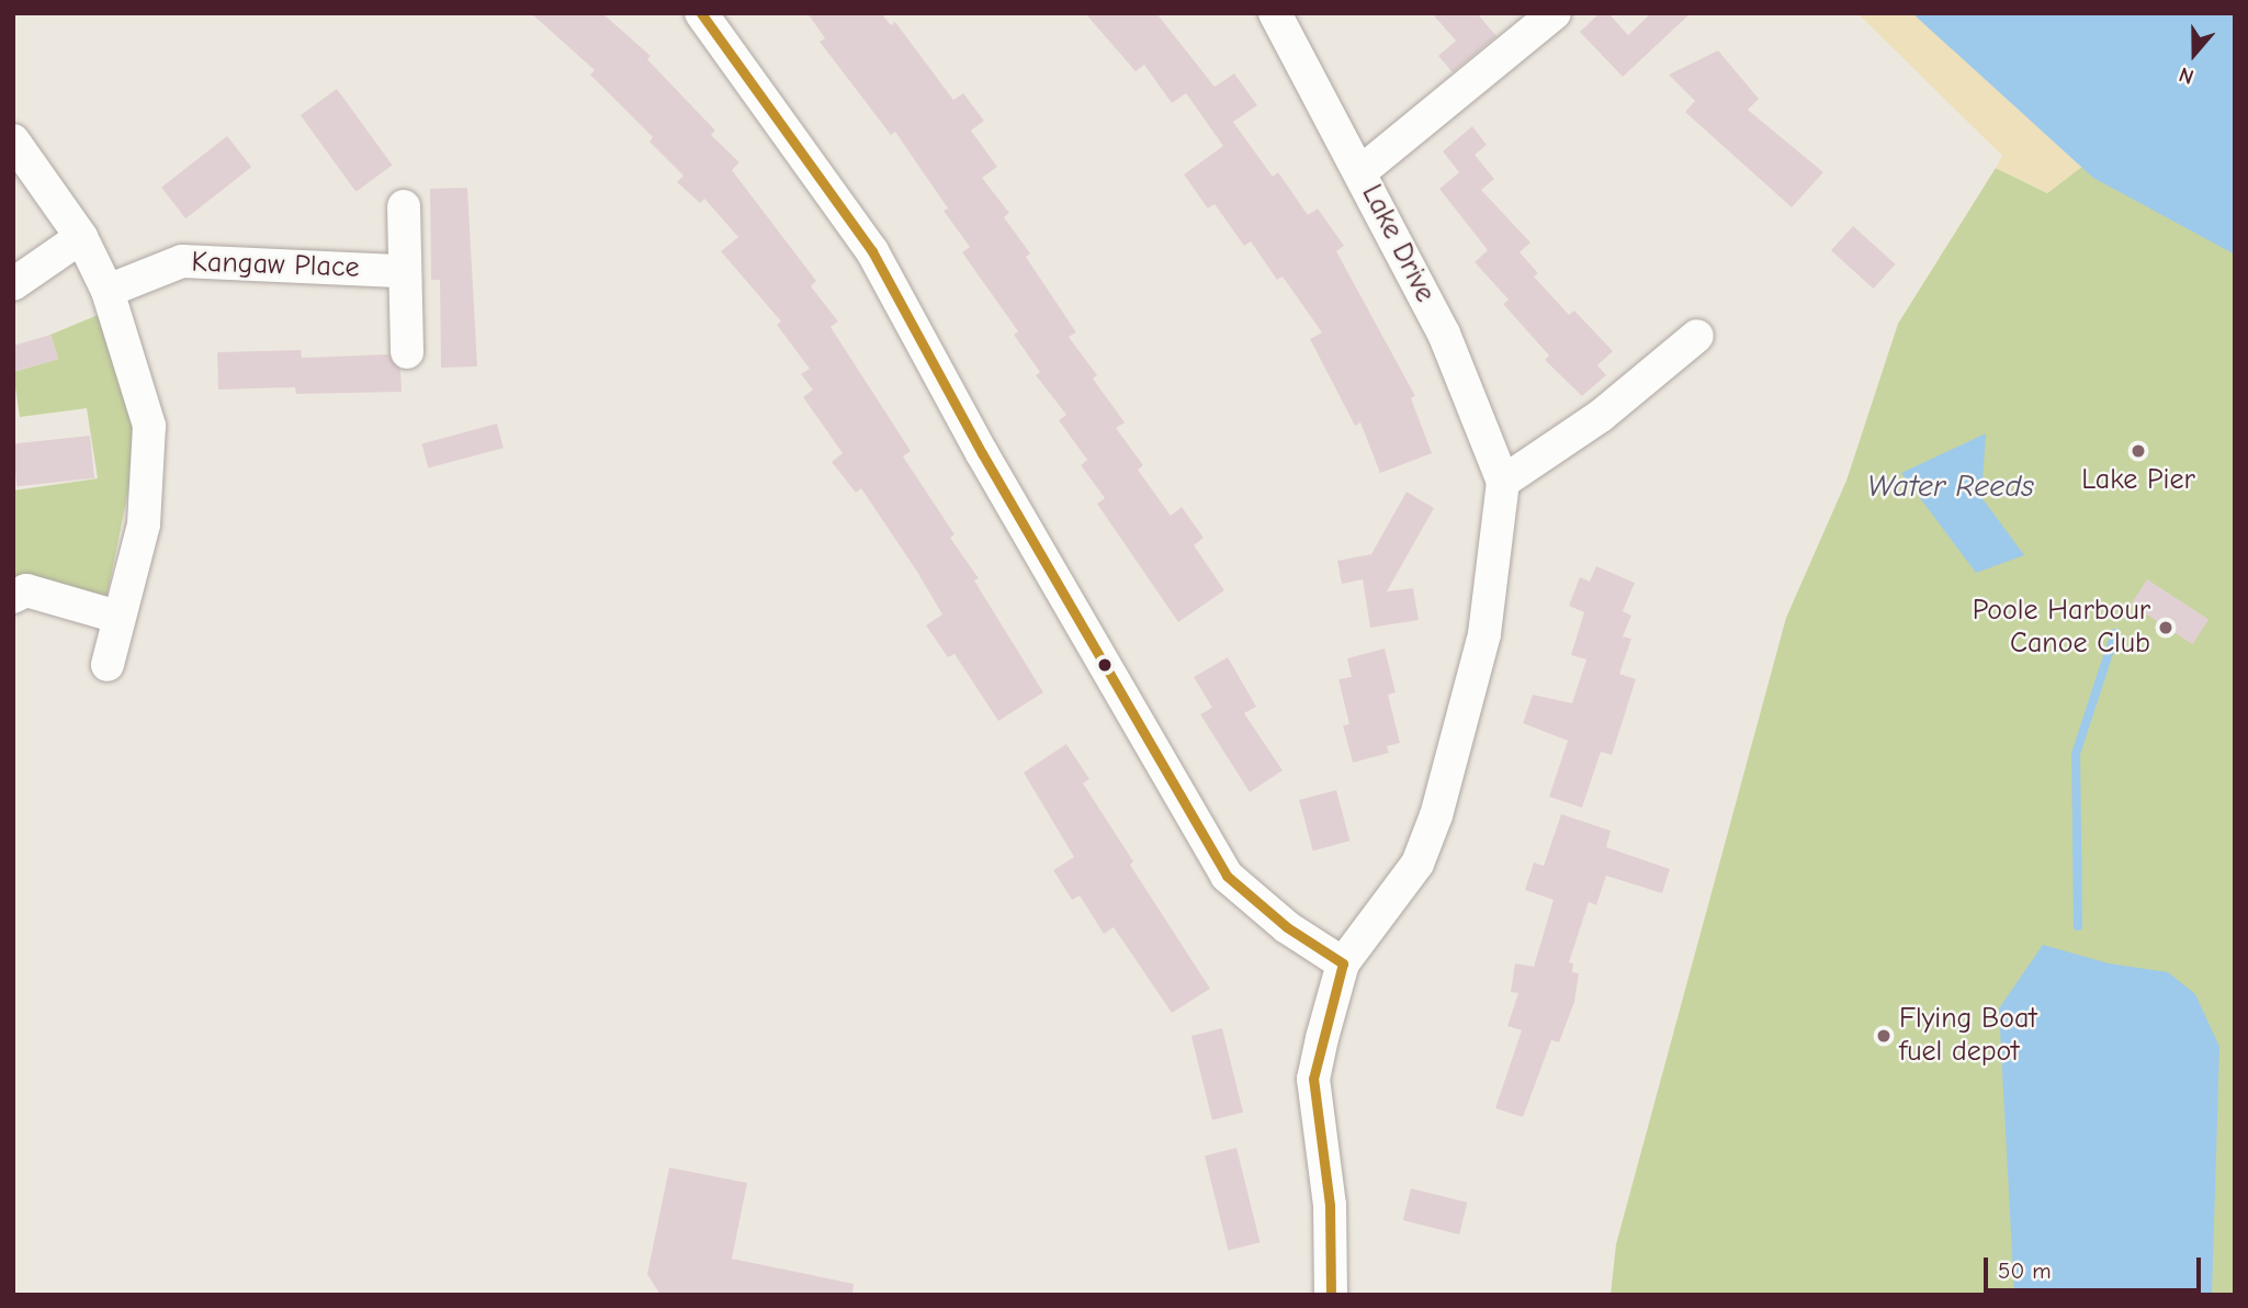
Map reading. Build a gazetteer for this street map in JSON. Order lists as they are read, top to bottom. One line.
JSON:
{"streets":{"street":["Lake Drive","Kangaw Place"]},"water":["Water Reeds"],"places":["Lake Pier","Poole Harbour Canoe Club","Flying Boat fuel depot"],"scale_bar":"50 m","north":"bottom"}
